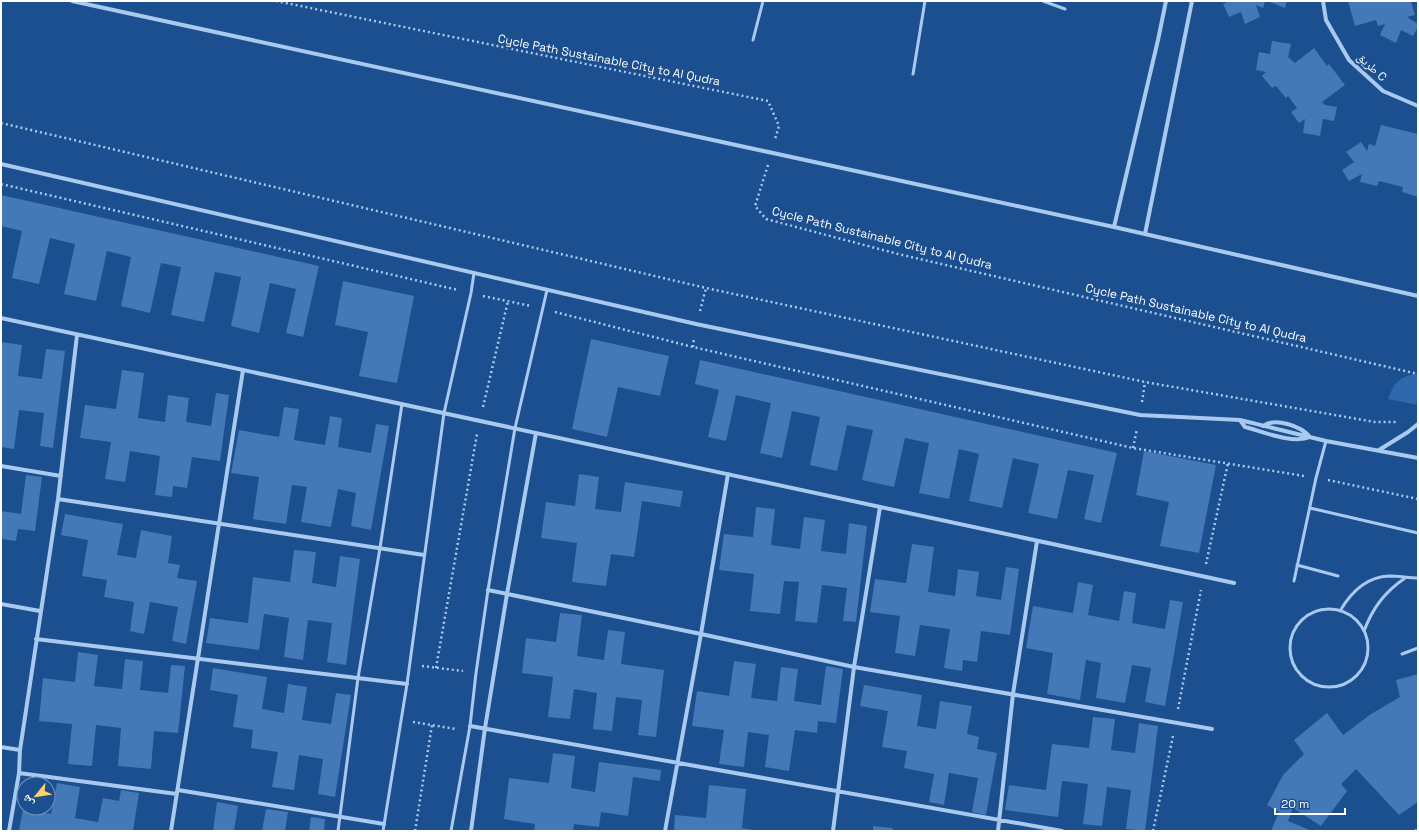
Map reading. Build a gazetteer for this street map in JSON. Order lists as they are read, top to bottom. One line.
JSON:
{"streets":{"street":["طريق C"],"path":["Cycle Path Sustainable City to Al Qudra"]},"scale_bar":"20 m","north":"bottom left"}
